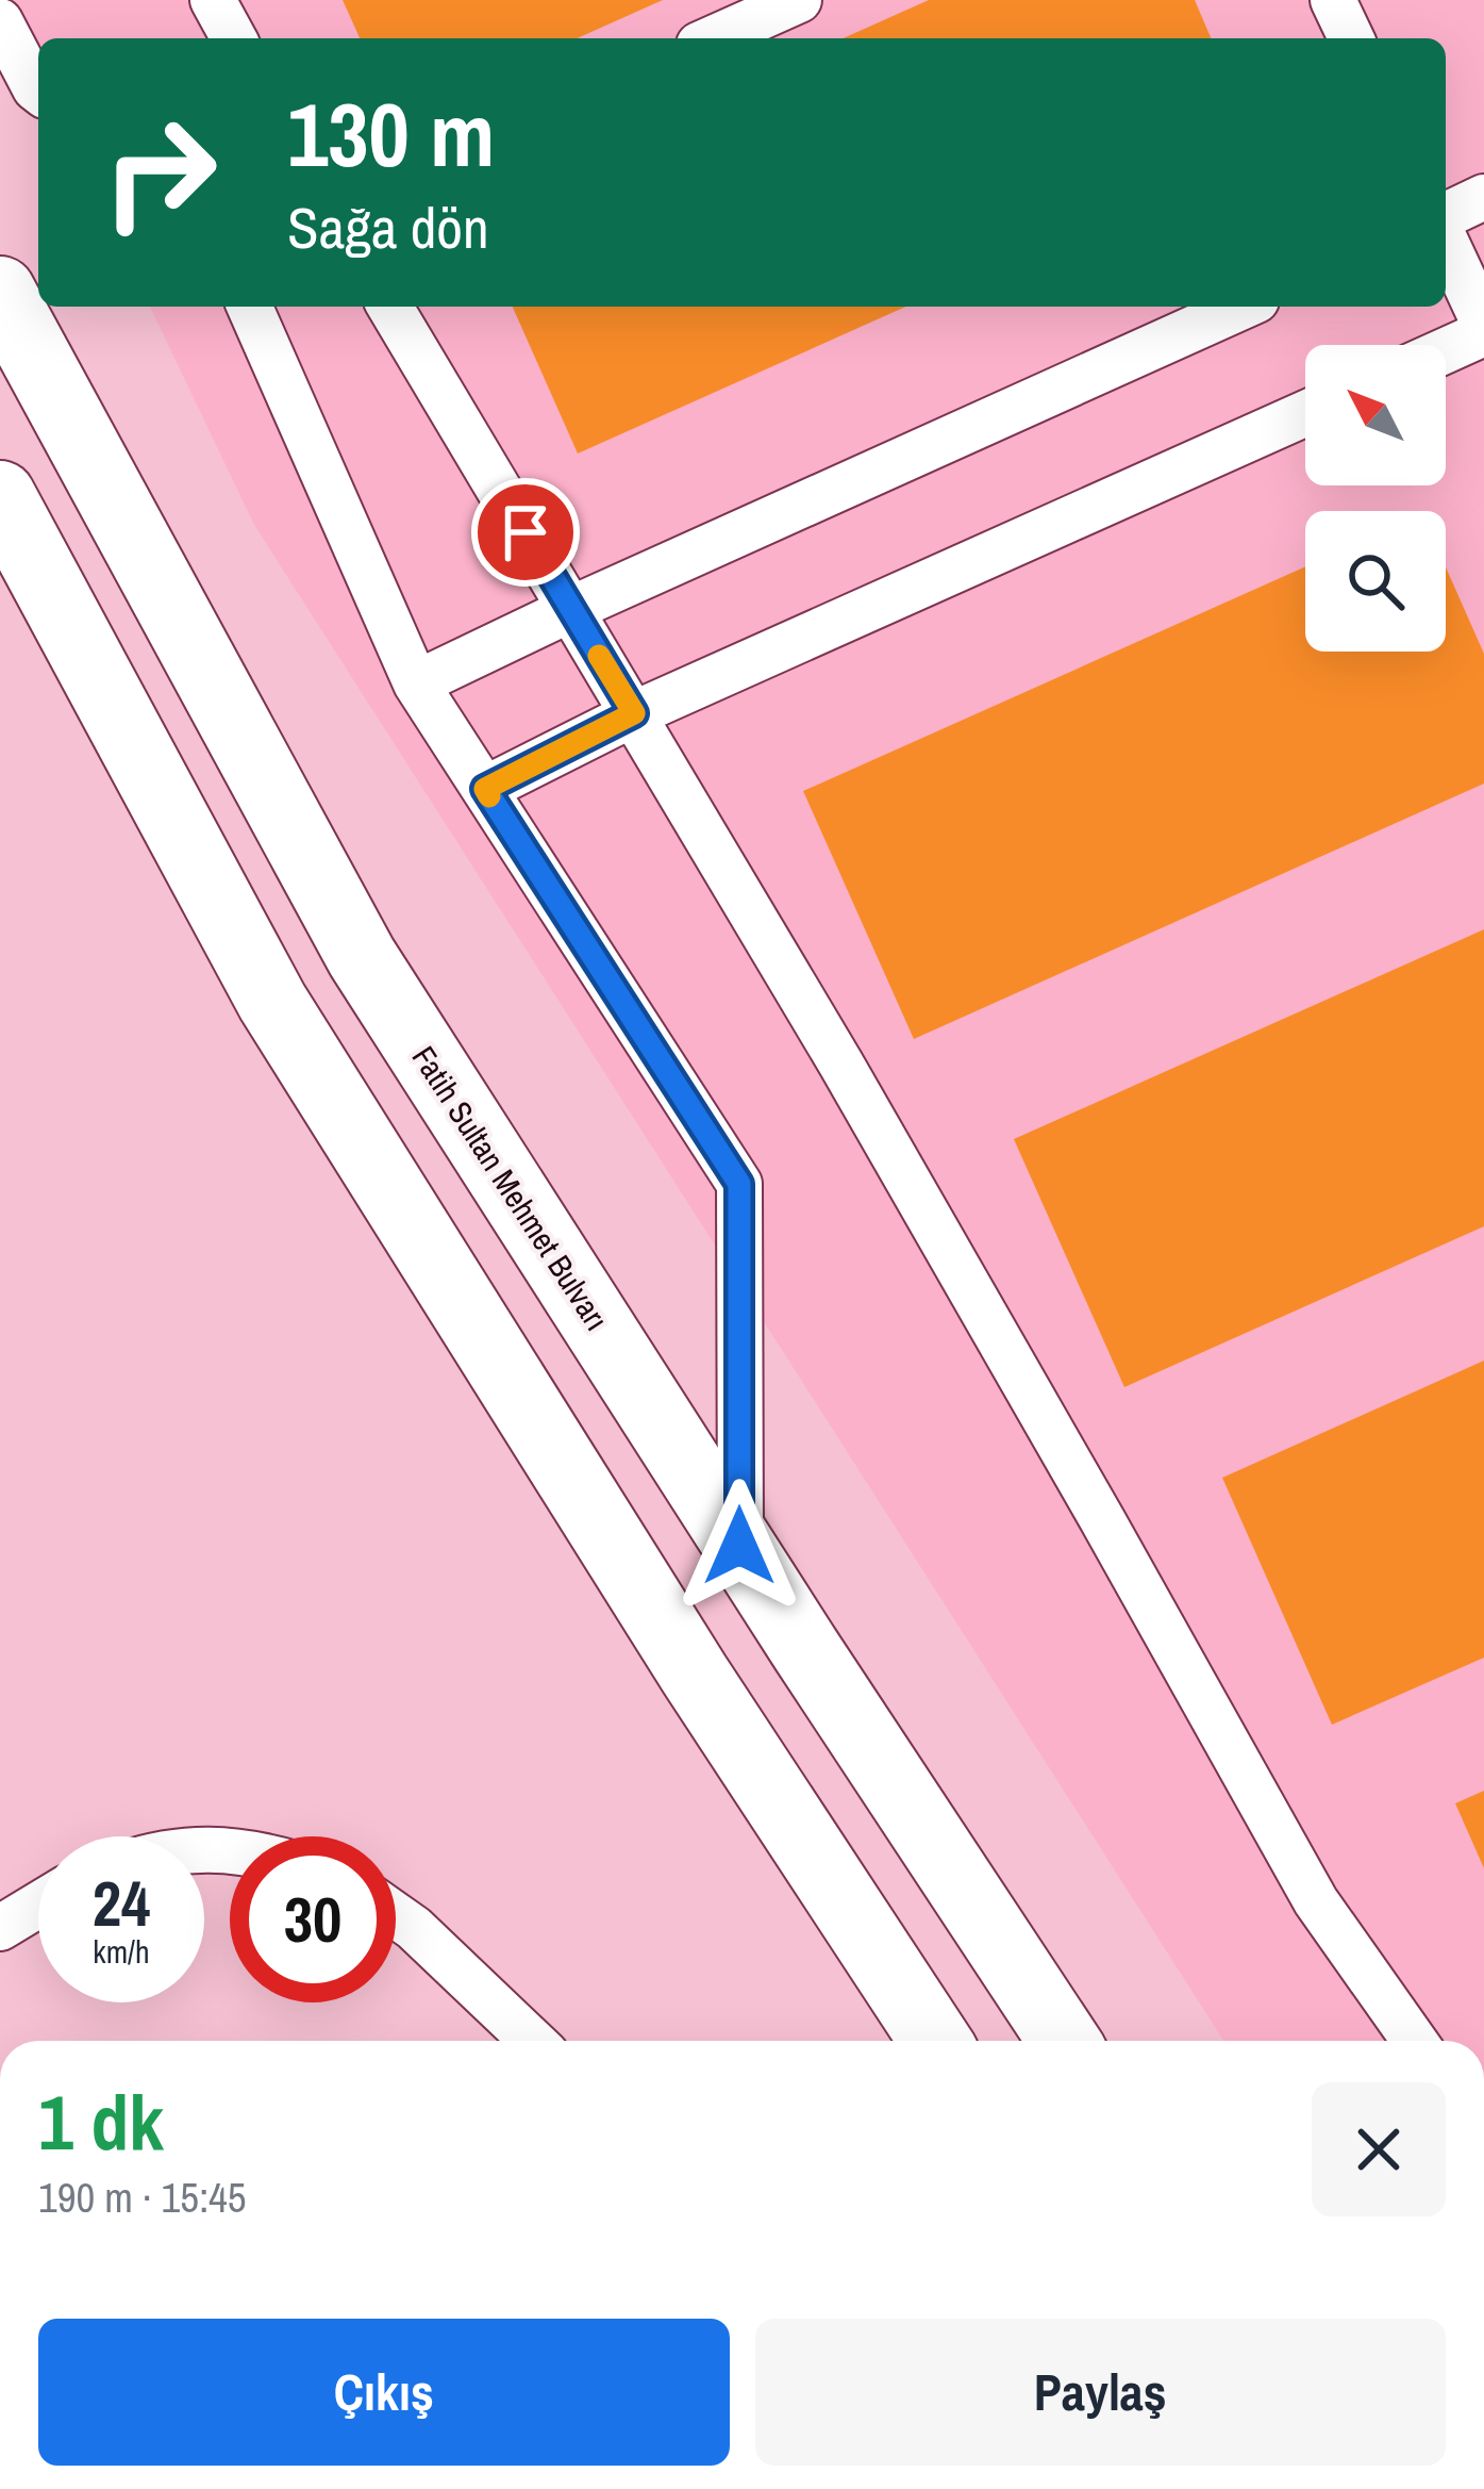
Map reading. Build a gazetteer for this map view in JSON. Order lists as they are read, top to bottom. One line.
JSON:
{"streets":{"highway":["Fatih Sultan Mehmet Bulvarı"]},"north":"top left","page":{"turn":["130 m","Sağa dön"],"speed":"24 km/h","limit":"30","heading":["1 dk","190 m · 15:45"],"buttons":["Çıkış","Paylaş"]}}
